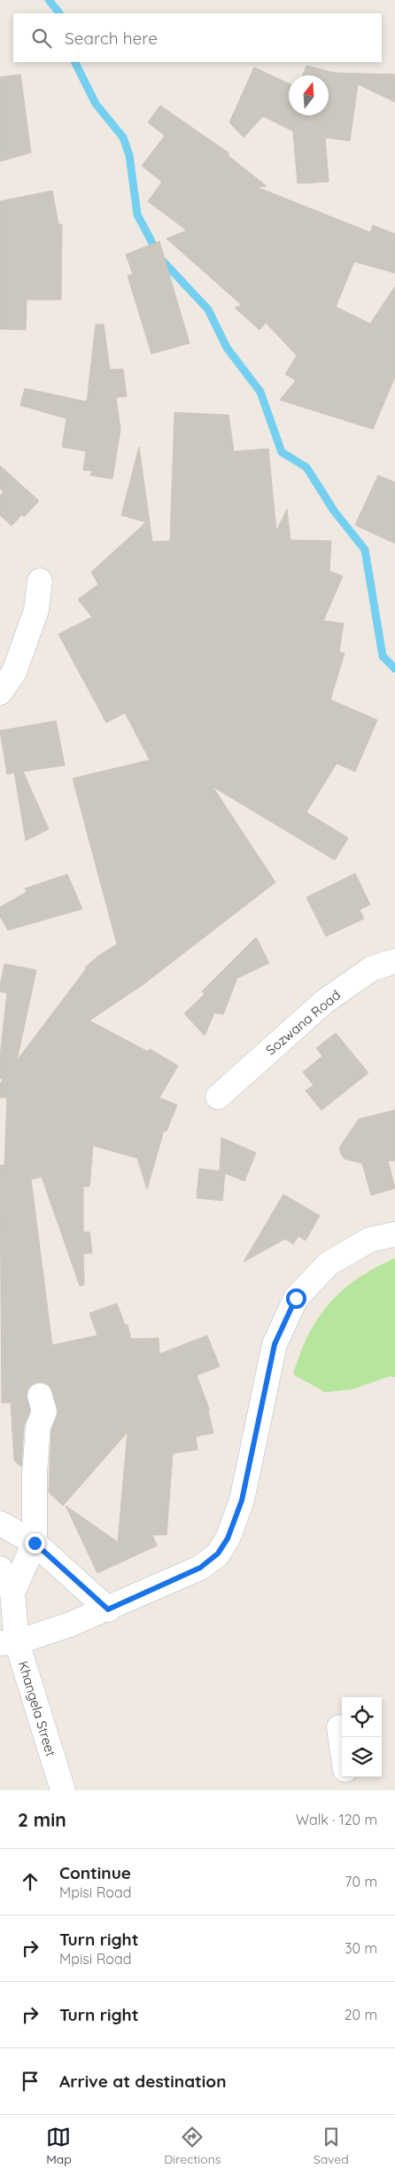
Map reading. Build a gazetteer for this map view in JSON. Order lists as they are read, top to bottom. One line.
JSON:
{"streets":{"street":["Sozwana Road","Khangela Street"]},"north":"top","page":{"search":"Search here","heading":["2 min","Walk · 120 m"],"list":[["Continue","Mpisi Road","70 m"],["Turn right","Mpisi Road","30 m"],["Turn right","20 m"],"Arrive at destination"],"nav":["Map","Directions","Saved"]}}
